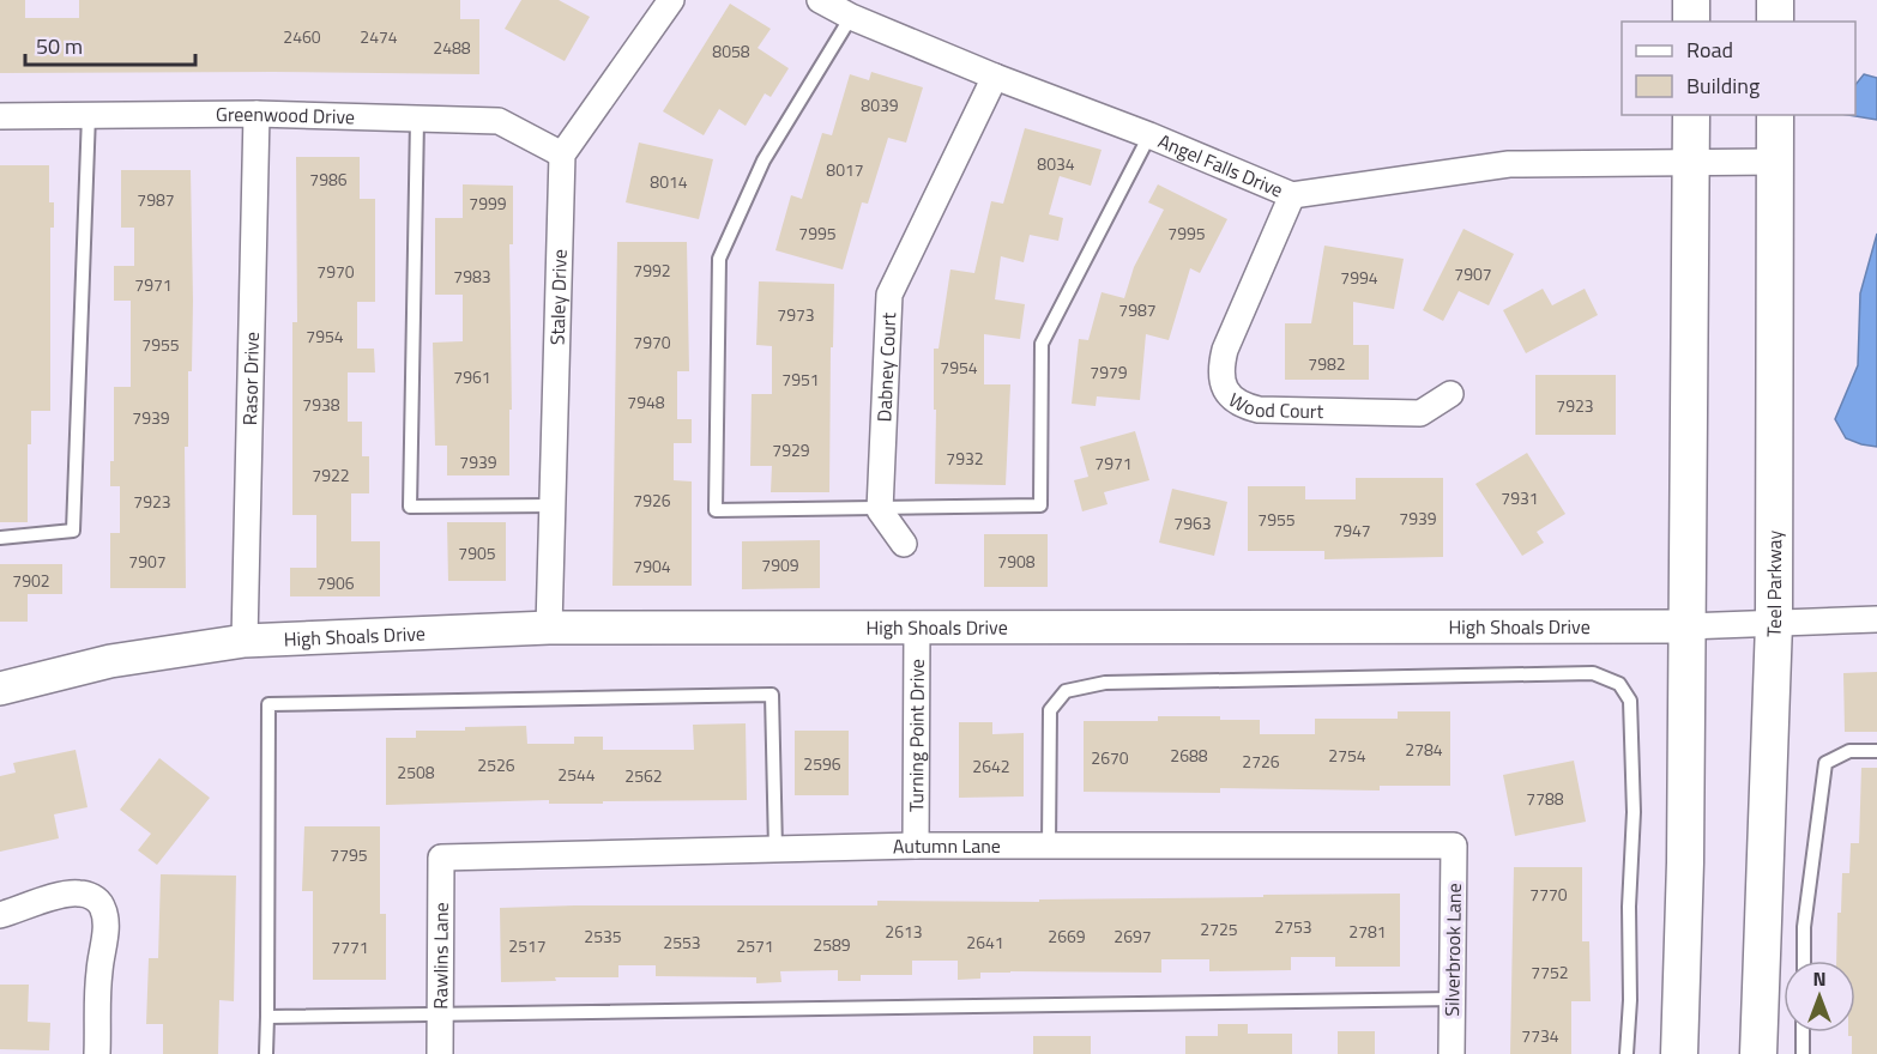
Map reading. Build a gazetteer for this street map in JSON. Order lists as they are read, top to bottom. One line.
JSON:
{"streets":{"main road":["Teel Parkway"],"street":["Greenwood Drive","Angel Falls Drive","Staley Drive","Dabney Court","Rasor Drive","Wood Court","High Shoals Drive","Turning Point Drive","Autumn Lane","Silverbrook Lane","Rawlins Lane"]},"crossings":[["Greenwood Drive","Staley Drive"],["Greenwood Drive","Rasor Drive"],["Angel Falls Drive","Dabney Court"],["Angel Falls Drive","Wood Court"],["Angel Falls Drive","Teel Parkway"],["Staley Drive","High Shoals Drive"],["Rasor Drive","High Shoals Drive"],["Teel Parkway","High Shoals Drive"],["High Shoals Drive","Turning Point Drive"],["Turning Point Drive","Autumn Lane"],["Autumn Lane","Silverbrook Lane"],["Autumn Lane","Rawlins Lane"]],"house_numbers":["2460","2474","2488","8058","8039","8034","8017","7986","8014","7987","7999","7995","7995","7992","7970","7907","7983","7994","7971","7987","7973","7954","7970","7955","7982","7954","7979","7961","7951","7948","7938","7923","7939","7929","7932","7939","7971","7922","7931","7926","7923","7939","7955","7963","7947","7905","7907","7908","7909","7904","7902","7906","2784","2688","2754","2670","2726","2596","2526","2642","2508","2544","2562","7788","7795","7770","2753","2725","2613","2781","2535","2669","2697","2553","2641","2589","2517","2571","7771","7752","7734"],"legend":["Road","Building"],"scale_bar":"50 m","north":"top"}
